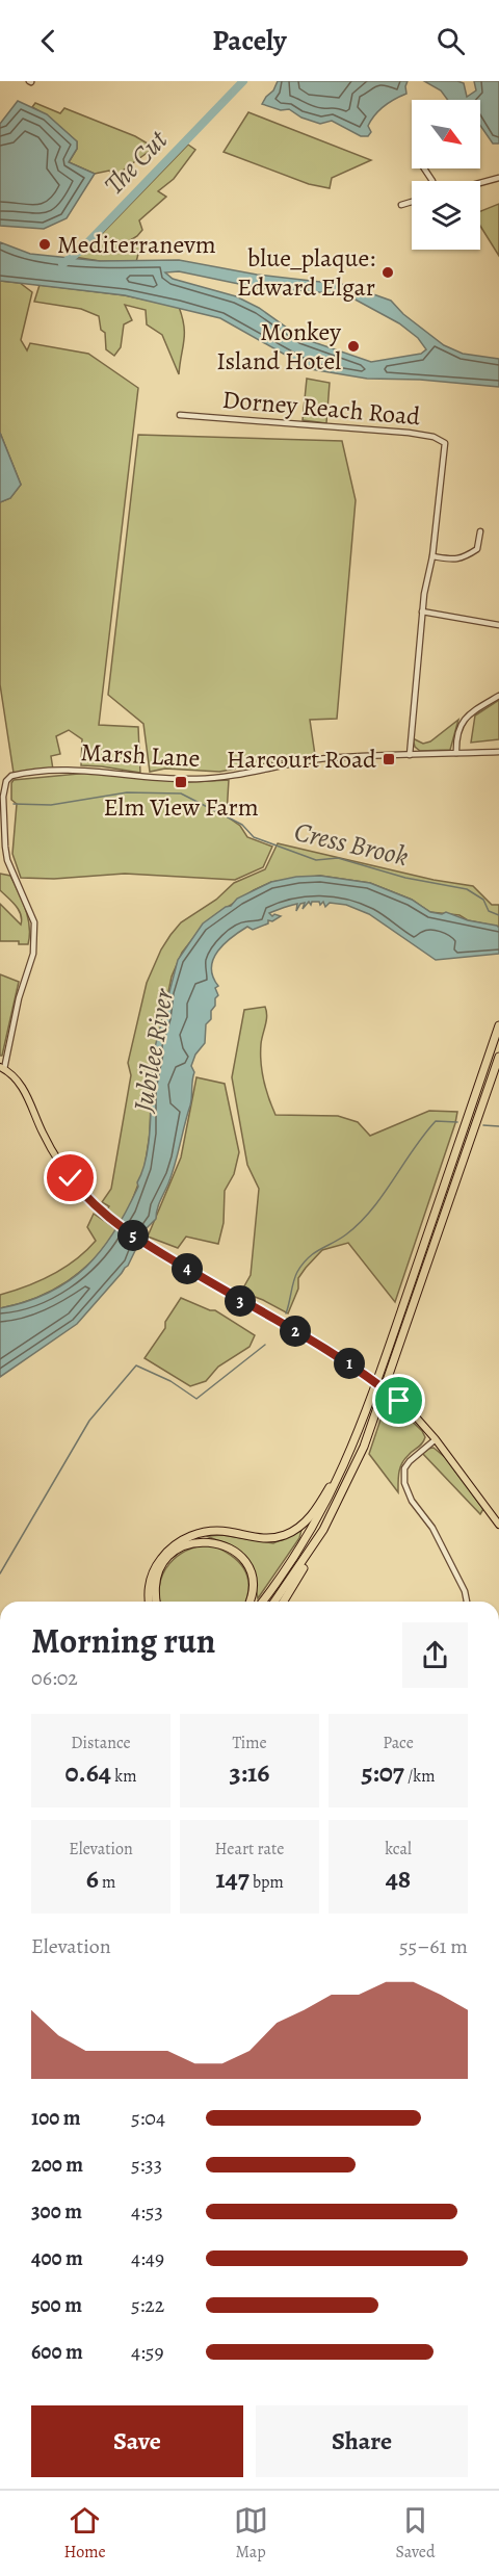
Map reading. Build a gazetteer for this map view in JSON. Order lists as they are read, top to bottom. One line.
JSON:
{"streets":{"street":["Dorney Reach Road","Marsh Lane"]},"water":["The Cut","Cress Brook","Jubilee River"],"places":{"other":["Mediterranevm","blue_plaque: Edward Elgar","Monkey Island Hotel"],"transit":["Harcourt Road","Elm View Farm"]},"north":"bottom right","page":{"header":"Pacely","pins":["5","4","3","2","1"],"heading":["Morning run","06:02"],"stats":[["Distance","0.64 km"],["Time","3:16"],["Pace","5:07 /km"],["Elevation","6 m"],["Heart rate","147 bpm"],["kcal","48"]],"chart":["Elevation","55–61 m"],"list":[{"name":"100 m","note":"5:04"},{"name":"200 m","note":"5:33"},{"name":"300 m","note":"4:53"},{"name":"400 m","note":"4:49"},{"name":"500 m","note":"5:22"},{"name":"600 m","note":"4:59"}],"buttons":["Save","Share"],"tabs":["Home","Map","Saved"]}}
